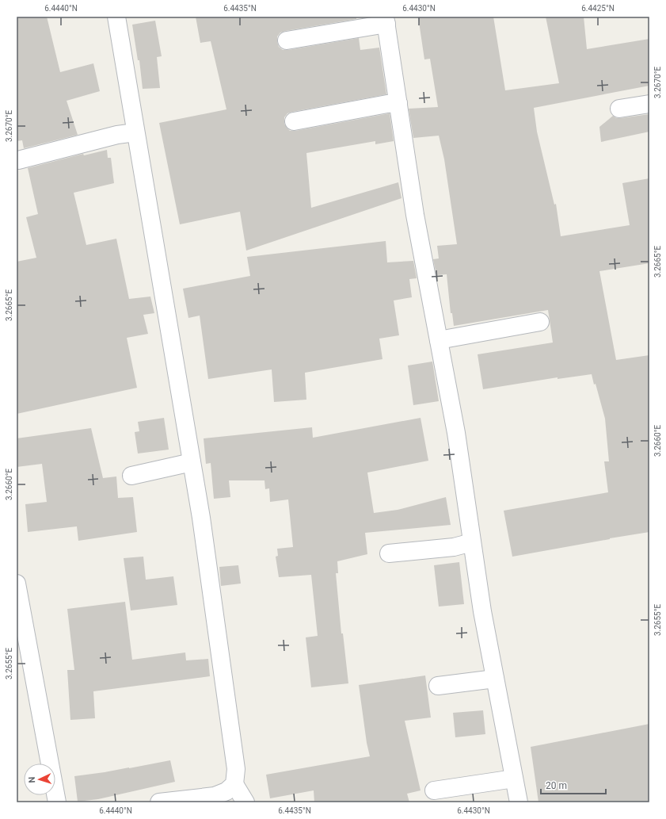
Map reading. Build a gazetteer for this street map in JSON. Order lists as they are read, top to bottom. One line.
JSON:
{"scale_bar":"20 m","north":"left","coordinates":["6.4440°N","6.4435°N","6.4430°N","6.4425°N","3.2670°E","3.2665°E","3.2660°E","3.2655°E"]}
